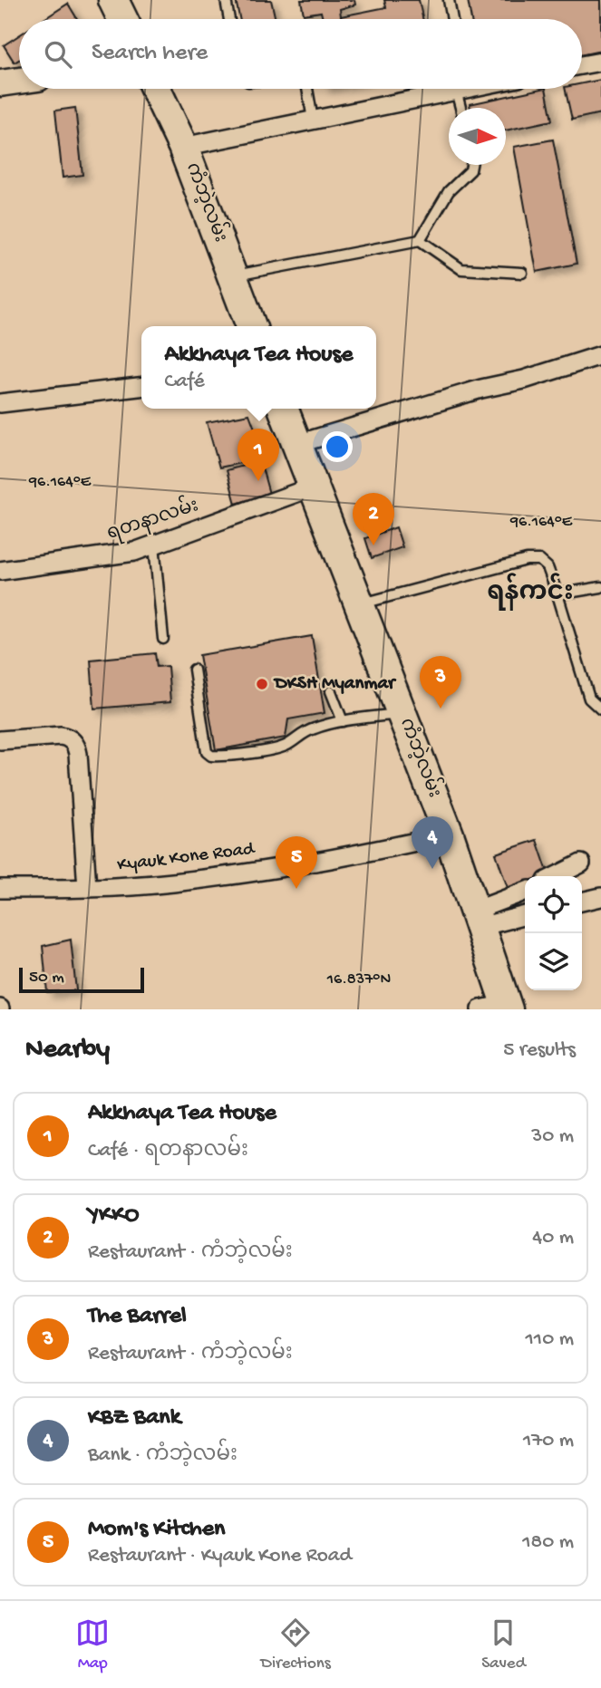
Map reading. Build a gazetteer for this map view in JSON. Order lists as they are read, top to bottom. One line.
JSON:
{"streets":{"main road":["ကံဘဲ့လမ်း"],"street":["ရတနာလမ်း","Kyauk Kone Road"]},"crossings":[["ကံဘဲ့လမ်း","ရတနာလမ်း"],["ကံဘဲ့လမ်း","Kyauk Kone Road"]],"districts":["ရန်ကင်း"],"places":["DKSH Myanmar"],"scale_bar":"50 m","north":"right","page":{"search":"Search here","popup":["Akkhaya Tea House","Café"],"pins":["1","2","3","4","5"],"scale":"50 m","heading":["Nearby","5 results"],"list":[{"mark":"1","name":"Akkhaya Tea House","note":"Café · ရတနာလမ်း","value":"30 m"},{"mark":"2","name":"YKKO","note":"Restaurant · ကံဘဲ့လမ်း","value":"40 m"},{"mark":"3","name":"The Barrel","note":"Restaurant · ကံဘဲ့လမ်း","value":"110 m"},{"mark":"4","name":"KBZ Bank","note":"Bank · ကံဘဲ့လမ်း","value":"170 m"},{"mark":"5","name":"Mom's Kitchen","note":"Restaurant · Kyauk Kone Road","value":"180 m"}],"nav":["Map","Directions","Saved"]},"coordinates":["96.164°E","16.837°N"]}
